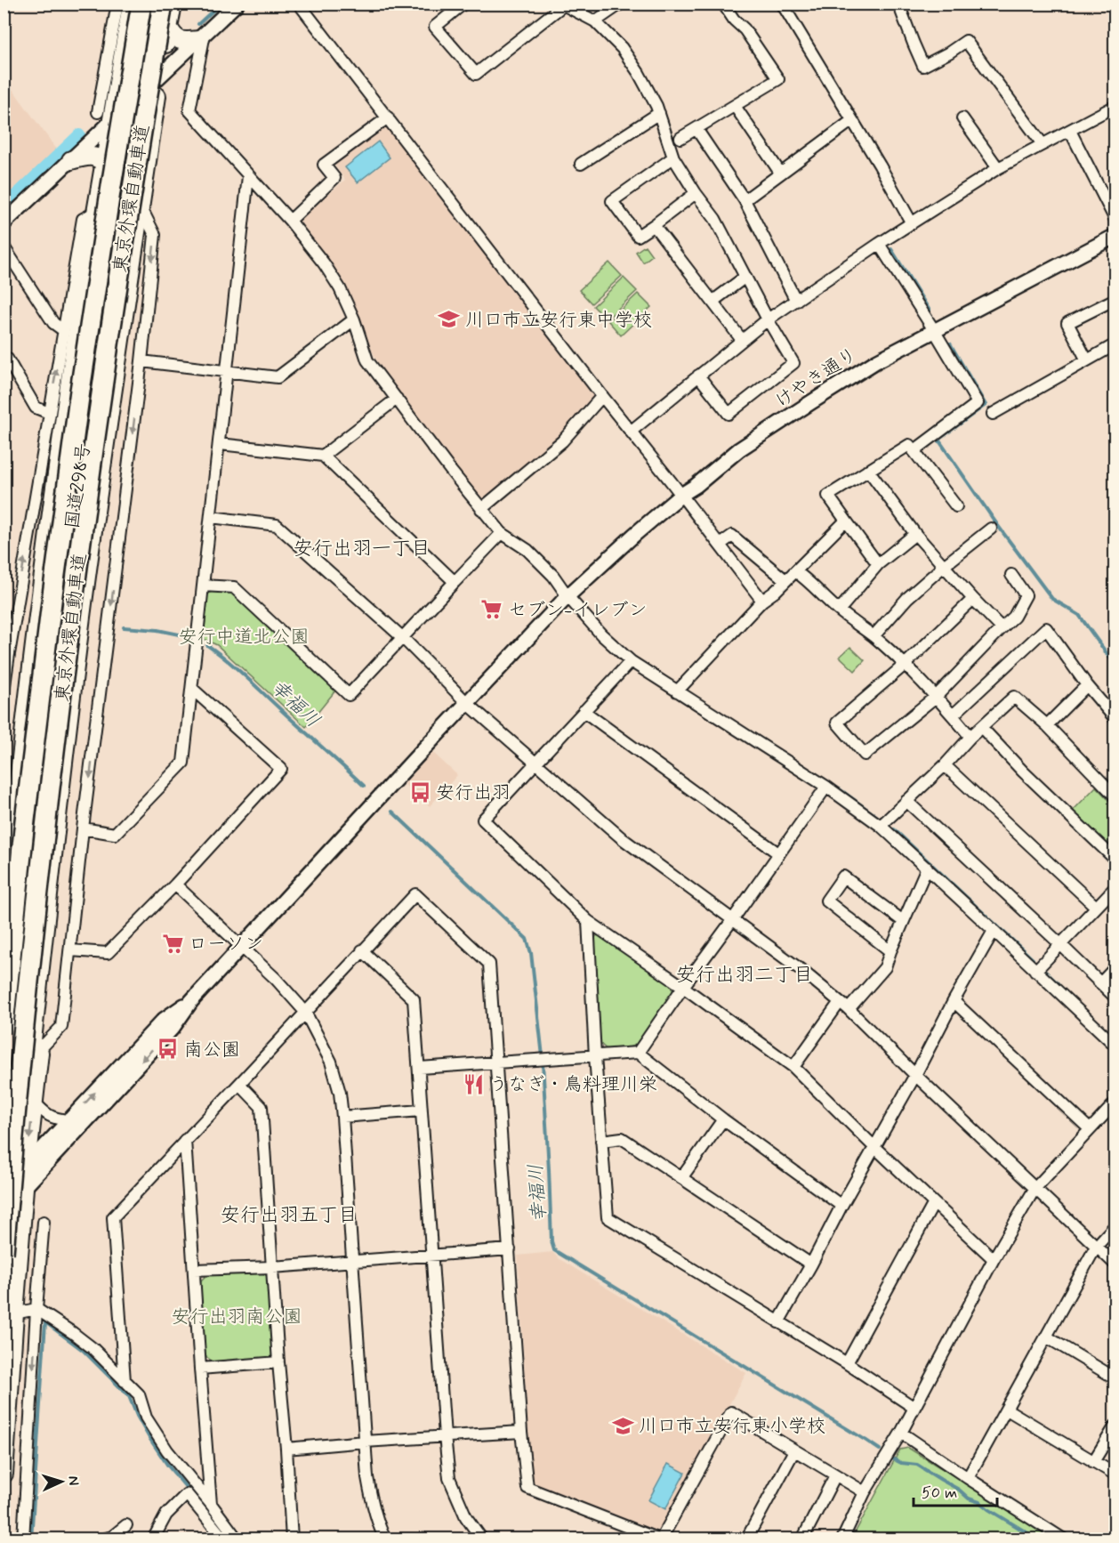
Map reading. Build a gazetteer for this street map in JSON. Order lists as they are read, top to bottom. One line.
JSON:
{"streets":{"highway":["東京外環自動車道","国道298号"],"street":["けやき通り"]},"districts":["安行出羽一丁目","安行出羽二丁目","安行出羽五丁目"],"water":["幸福川"],"parks":["安行中道北公園","安行出羽南公園"],"places":{"school or university":["川口市立安行東中学校","川口市立安行東小学校"],"supermarket":["セブン-イレブン","ローソン"],"bus stop":["安行出羽","南公園"],"restaurant":["うなぎ・鳥料理川栄"]},"scale_bar":"50 m","north":"right"}
